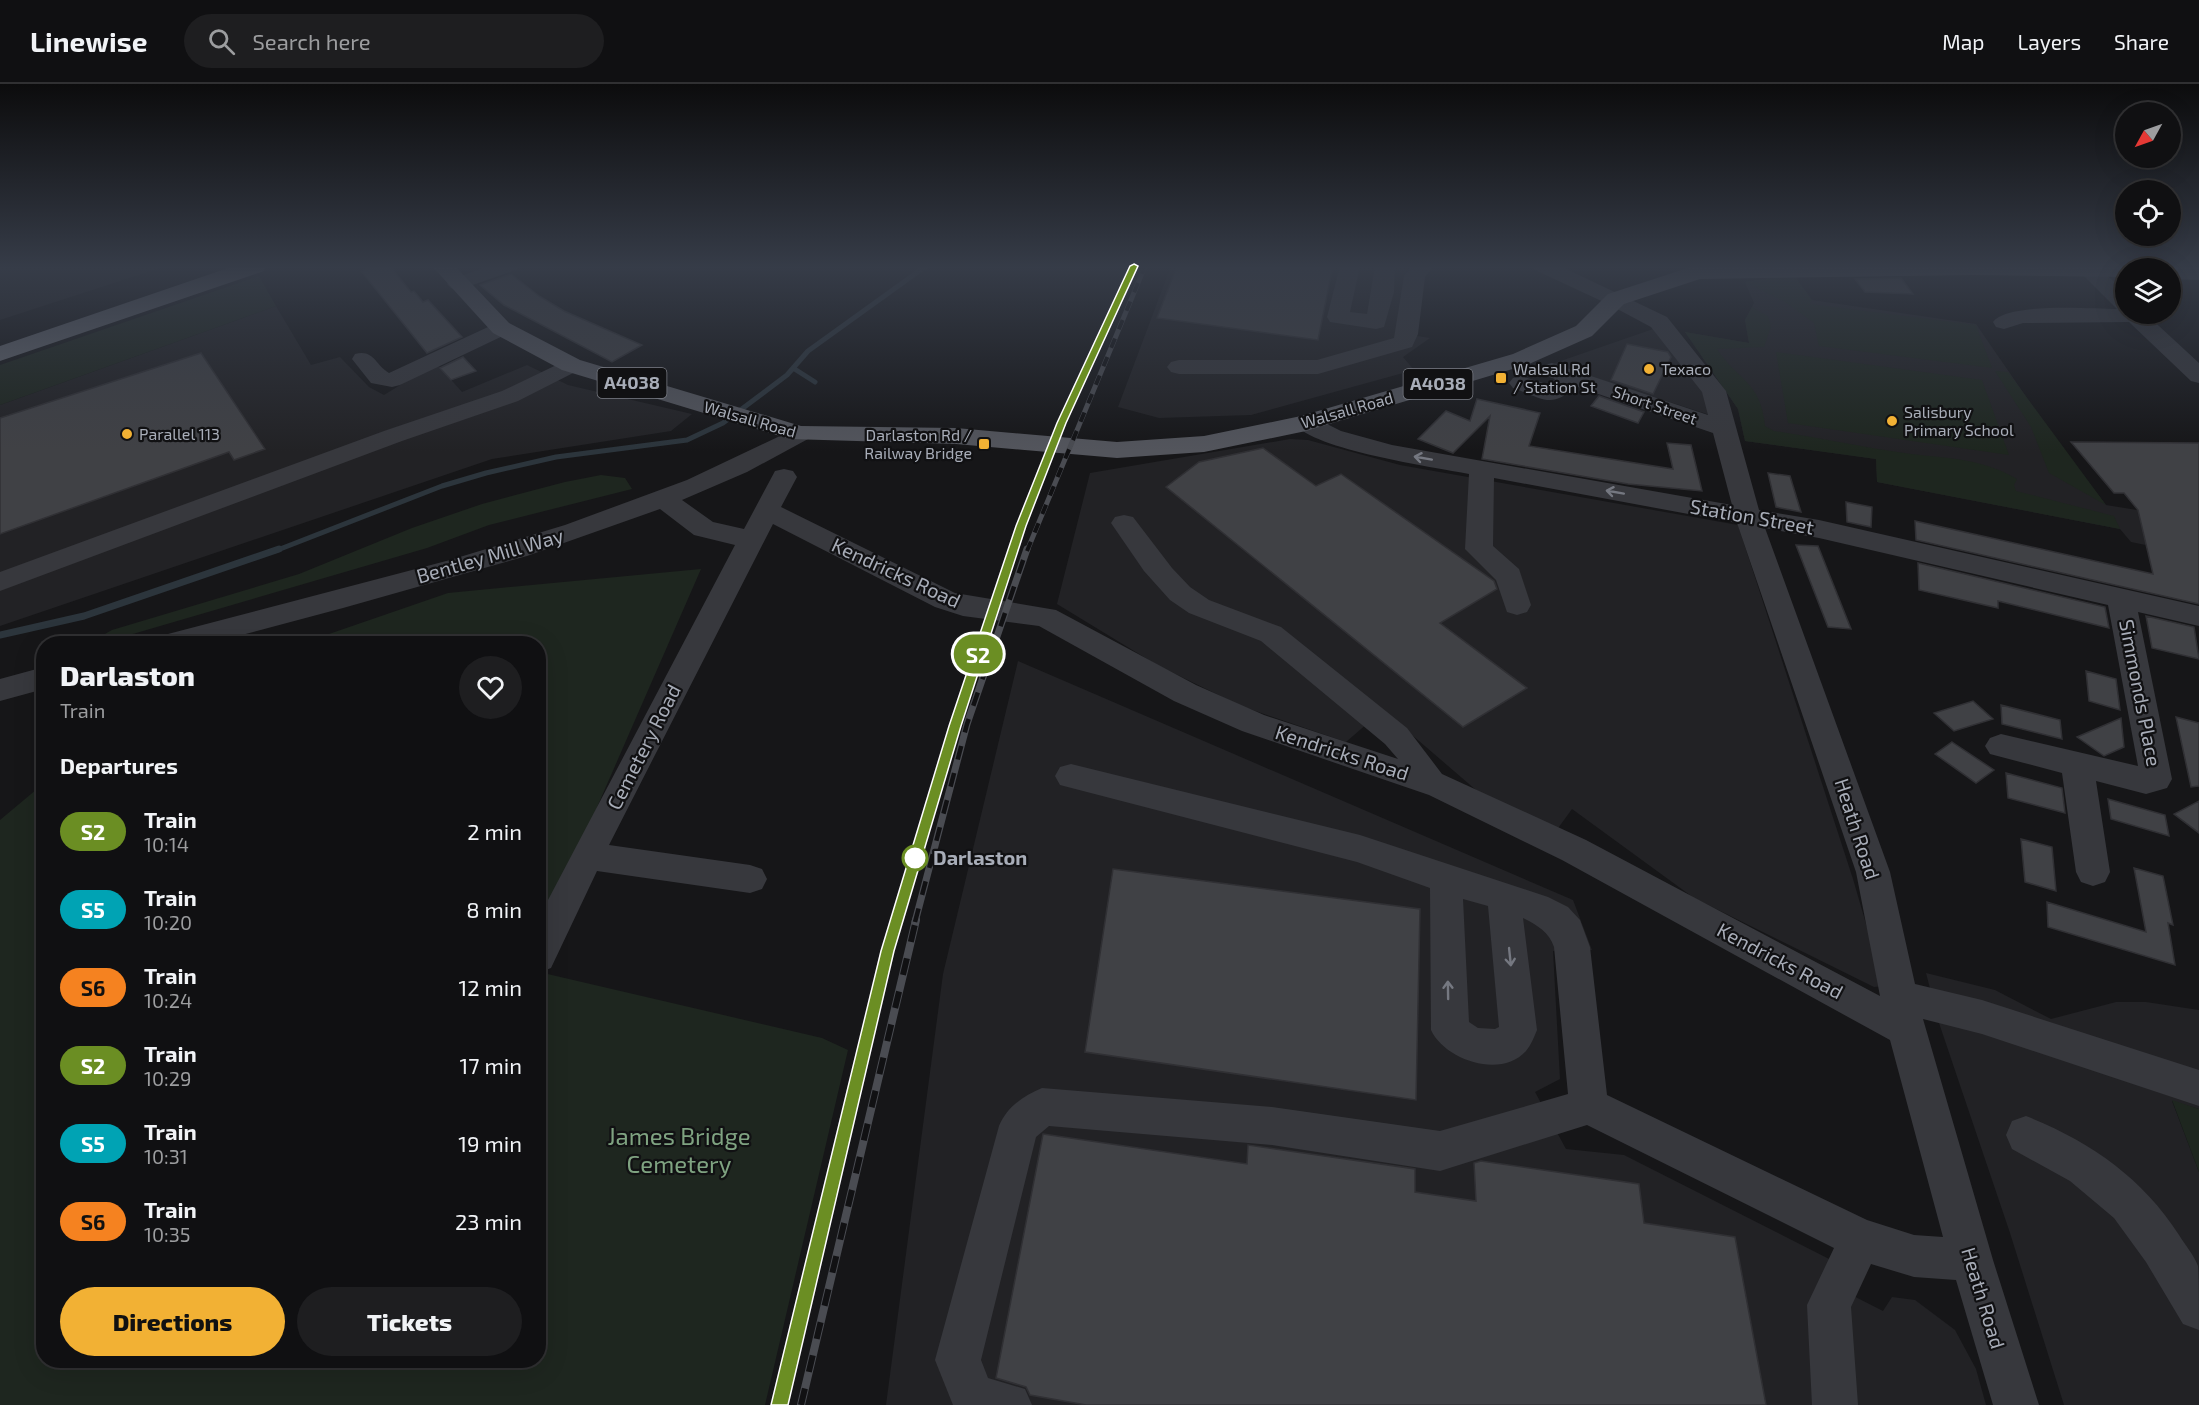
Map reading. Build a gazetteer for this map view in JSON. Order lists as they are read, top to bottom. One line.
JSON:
{"streets":{"main road":["A4038","Walsall Road"],"street":["Short Street","Station Street","Bentley Mill Way","Kendricks Road","Simmonds Place","Cemetery Road","Heath Road"]},"crossings":[["A4038","Walsall Road"],["Short Street","Heath Road"],["Walsall Road","Station Street"],["Walsall Road","Bentley Mill Way"],["Station Street","Simmonds Place"],["Station Street","Heath Road"],["Kendricks Road","Cemetery Road"],["Kendricks Road","Heath Road"]],"one_way":["Station Street"],"parks":["James Bridge Cemetery"],"places":{"other":["Texaco","Salisbury Primary School","Parallel 113","Darlaston"],"transit":["Walsall Rd / Station St","Darlaston Rd / Railway Bridge"]},"north":"bottom left","page":{"header":"Linewise","search":"Search here","nav":["Map","Layers","Share"],"on_map":"S2","heading":[["Darlaston","Train"],"Departures"],"list":[{"mark":"S2","name":"Train","note":"10:14","value":"2 min"},{"mark":"S5","name":"Train","note":"10:20","value":"8 min"},{"mark":"S6","name":"Train","note":"10:24","value":"12 min"},{"mark":"S2","name":"Train","note":"10:29","value":"17 min"},{"mark":"S5","name":"Train","note":"10:31","value":"19 min"},{"mark":"S6","name":"Train","note":"10:35","value":"23 min"}],"buttons":["Directions","Tickets"]}}
